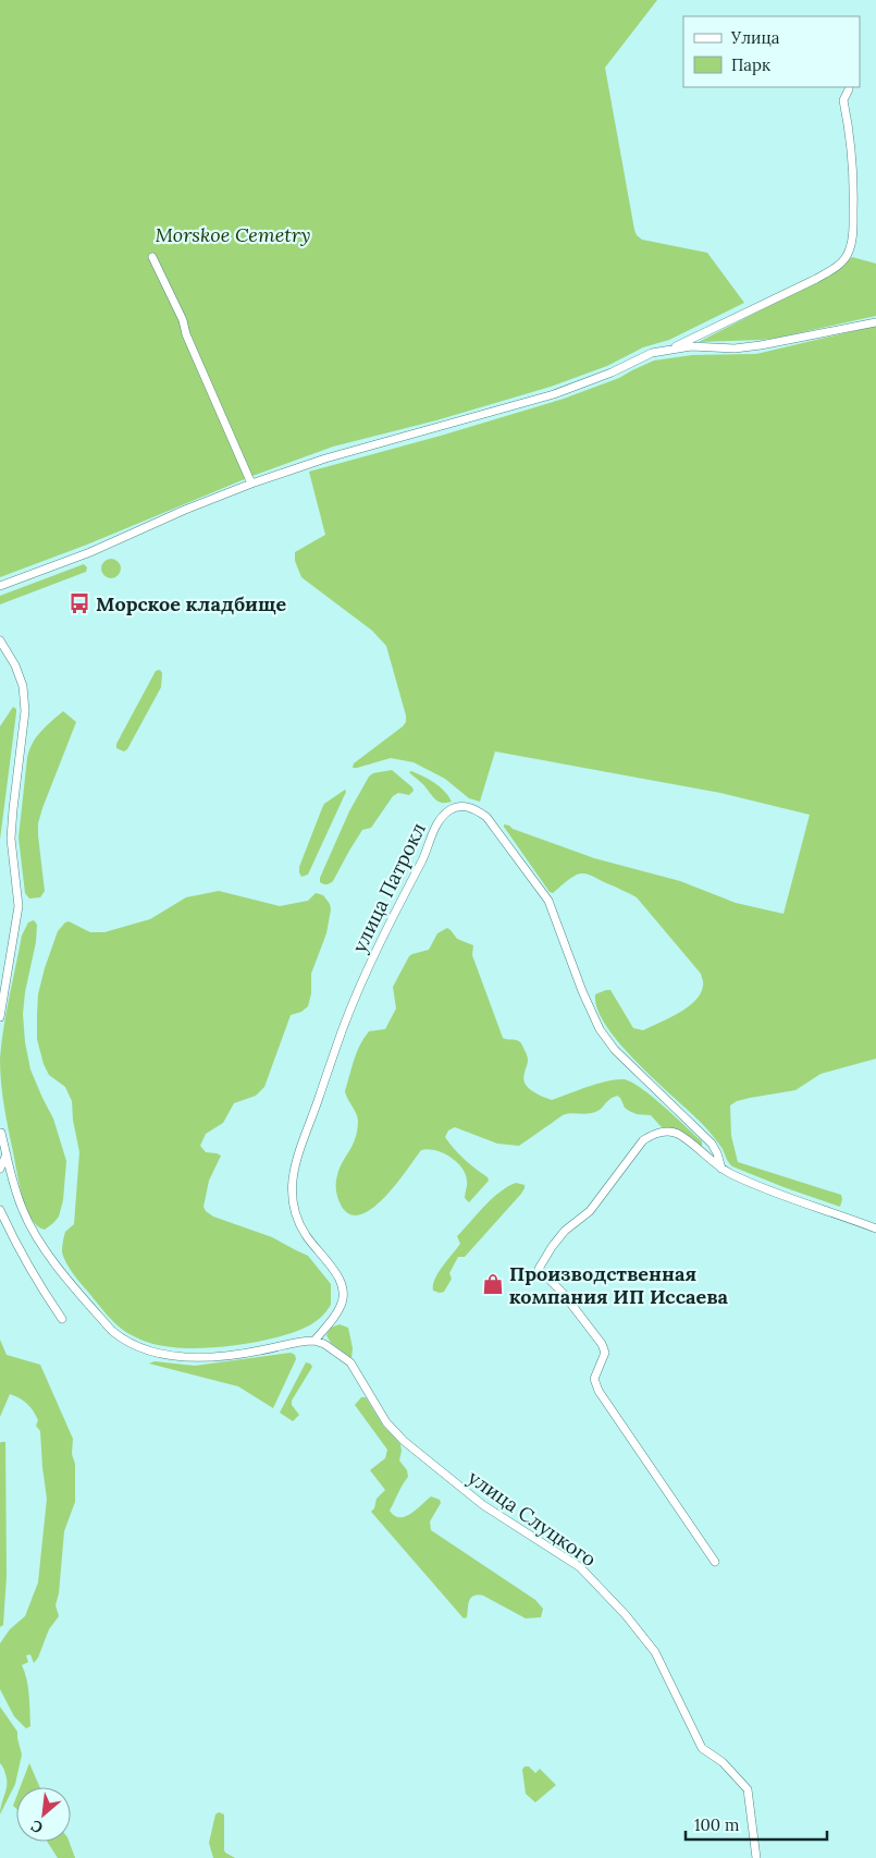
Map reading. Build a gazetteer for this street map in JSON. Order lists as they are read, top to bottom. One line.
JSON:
{"streets":{"street":["улица Патрокл","улица Слуцкого"]},"crossings":[["улица Патрокл","улица Слуцкого"]],"parks":["Morskoe Cemetry"],"places":{"bus stop":["Морское кладбище"],"shop":["Производственная компания ИП Иссаева"]},"legend":["Улица","Парк"],"scale_bar":"100 m","north":"bottom left"}
